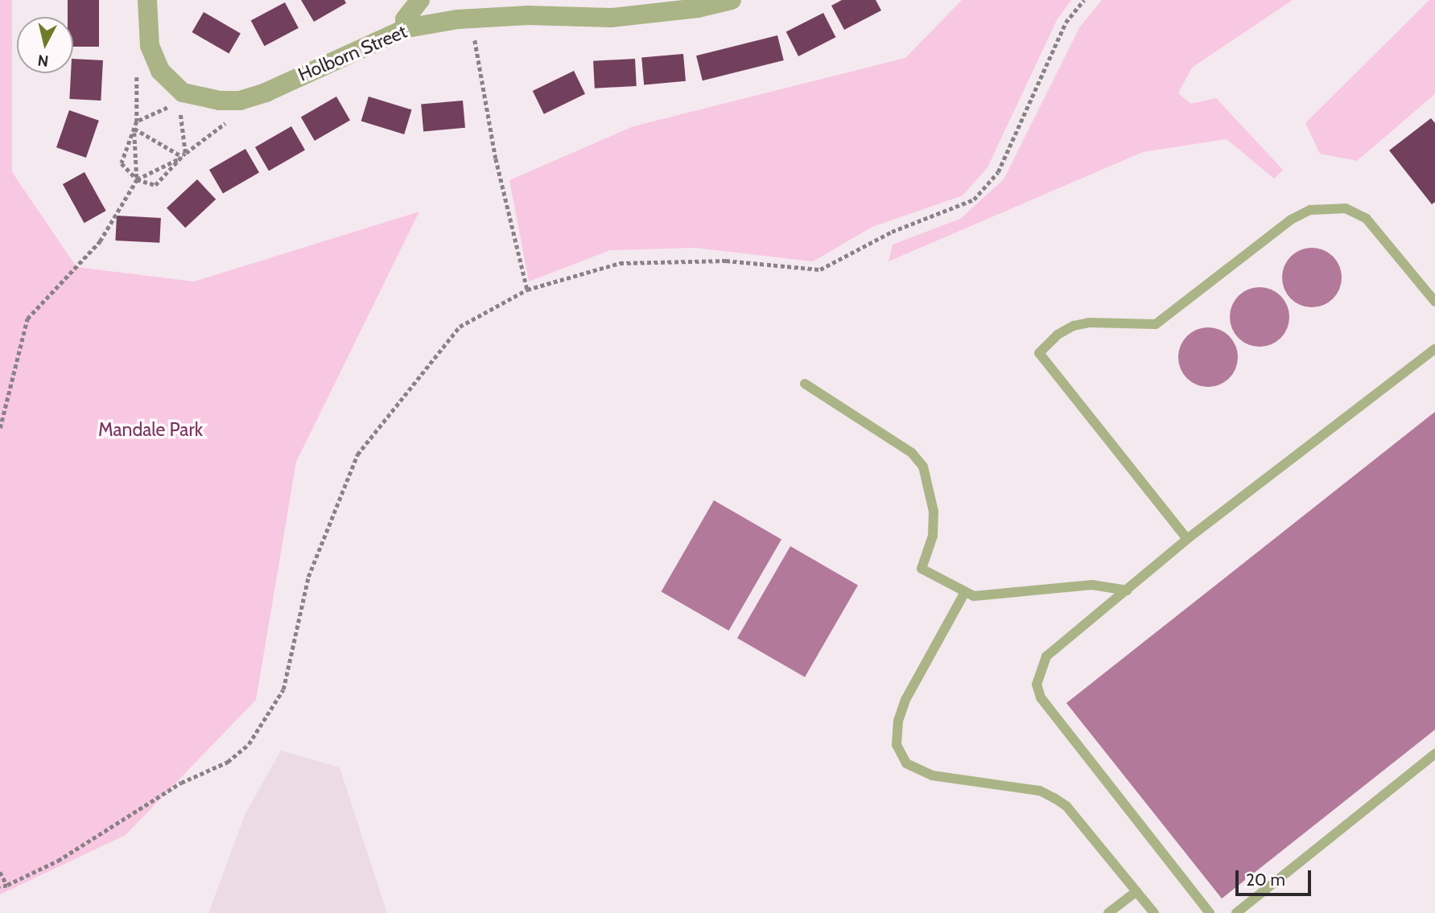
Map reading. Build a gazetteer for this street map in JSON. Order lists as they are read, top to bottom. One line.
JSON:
{"streets":{"street":["Holborn Street"]},"parks":["Mandale Park"],"scale_bar":"20 m","north":"bottom"}
